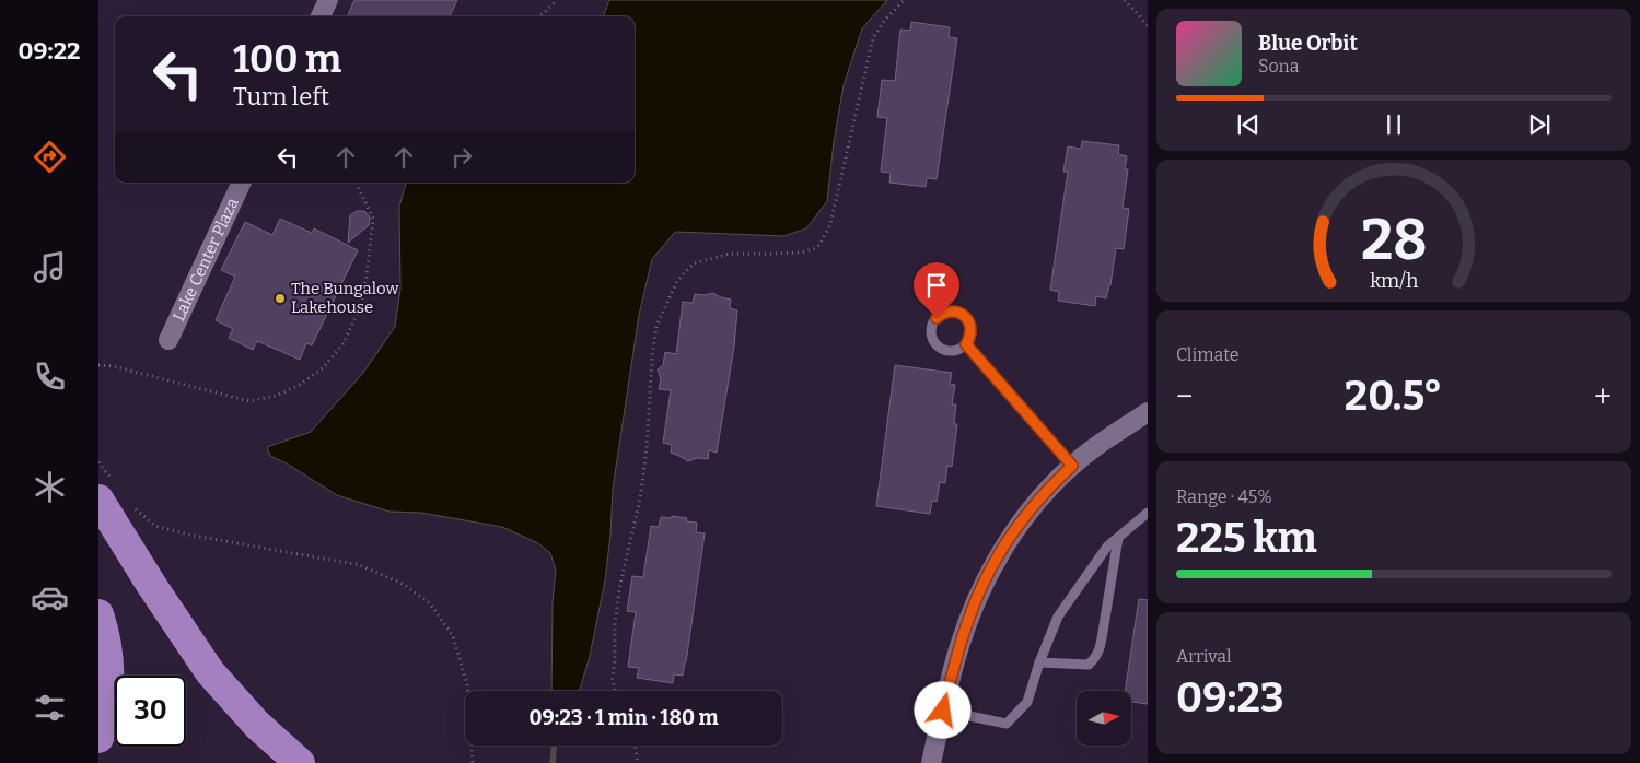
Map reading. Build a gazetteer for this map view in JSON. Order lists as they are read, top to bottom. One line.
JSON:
{"streets":{"street":["Lake Center Plaza"]},"places":["The Bungalow Lakehouse"],"north":"right","page":{"tabs":"09:22","turn":["100 m","Turn left"],"song":["Blue Orbit","Sona"],"tile":["Climate",["Range · 45%","225 km"],["Arrival","09:23"]],"heat":["−","20.5°","+"],"limit":"30","trip":"09:23 · 1 min · 180 m","gauge":["28","km/h"]}}
